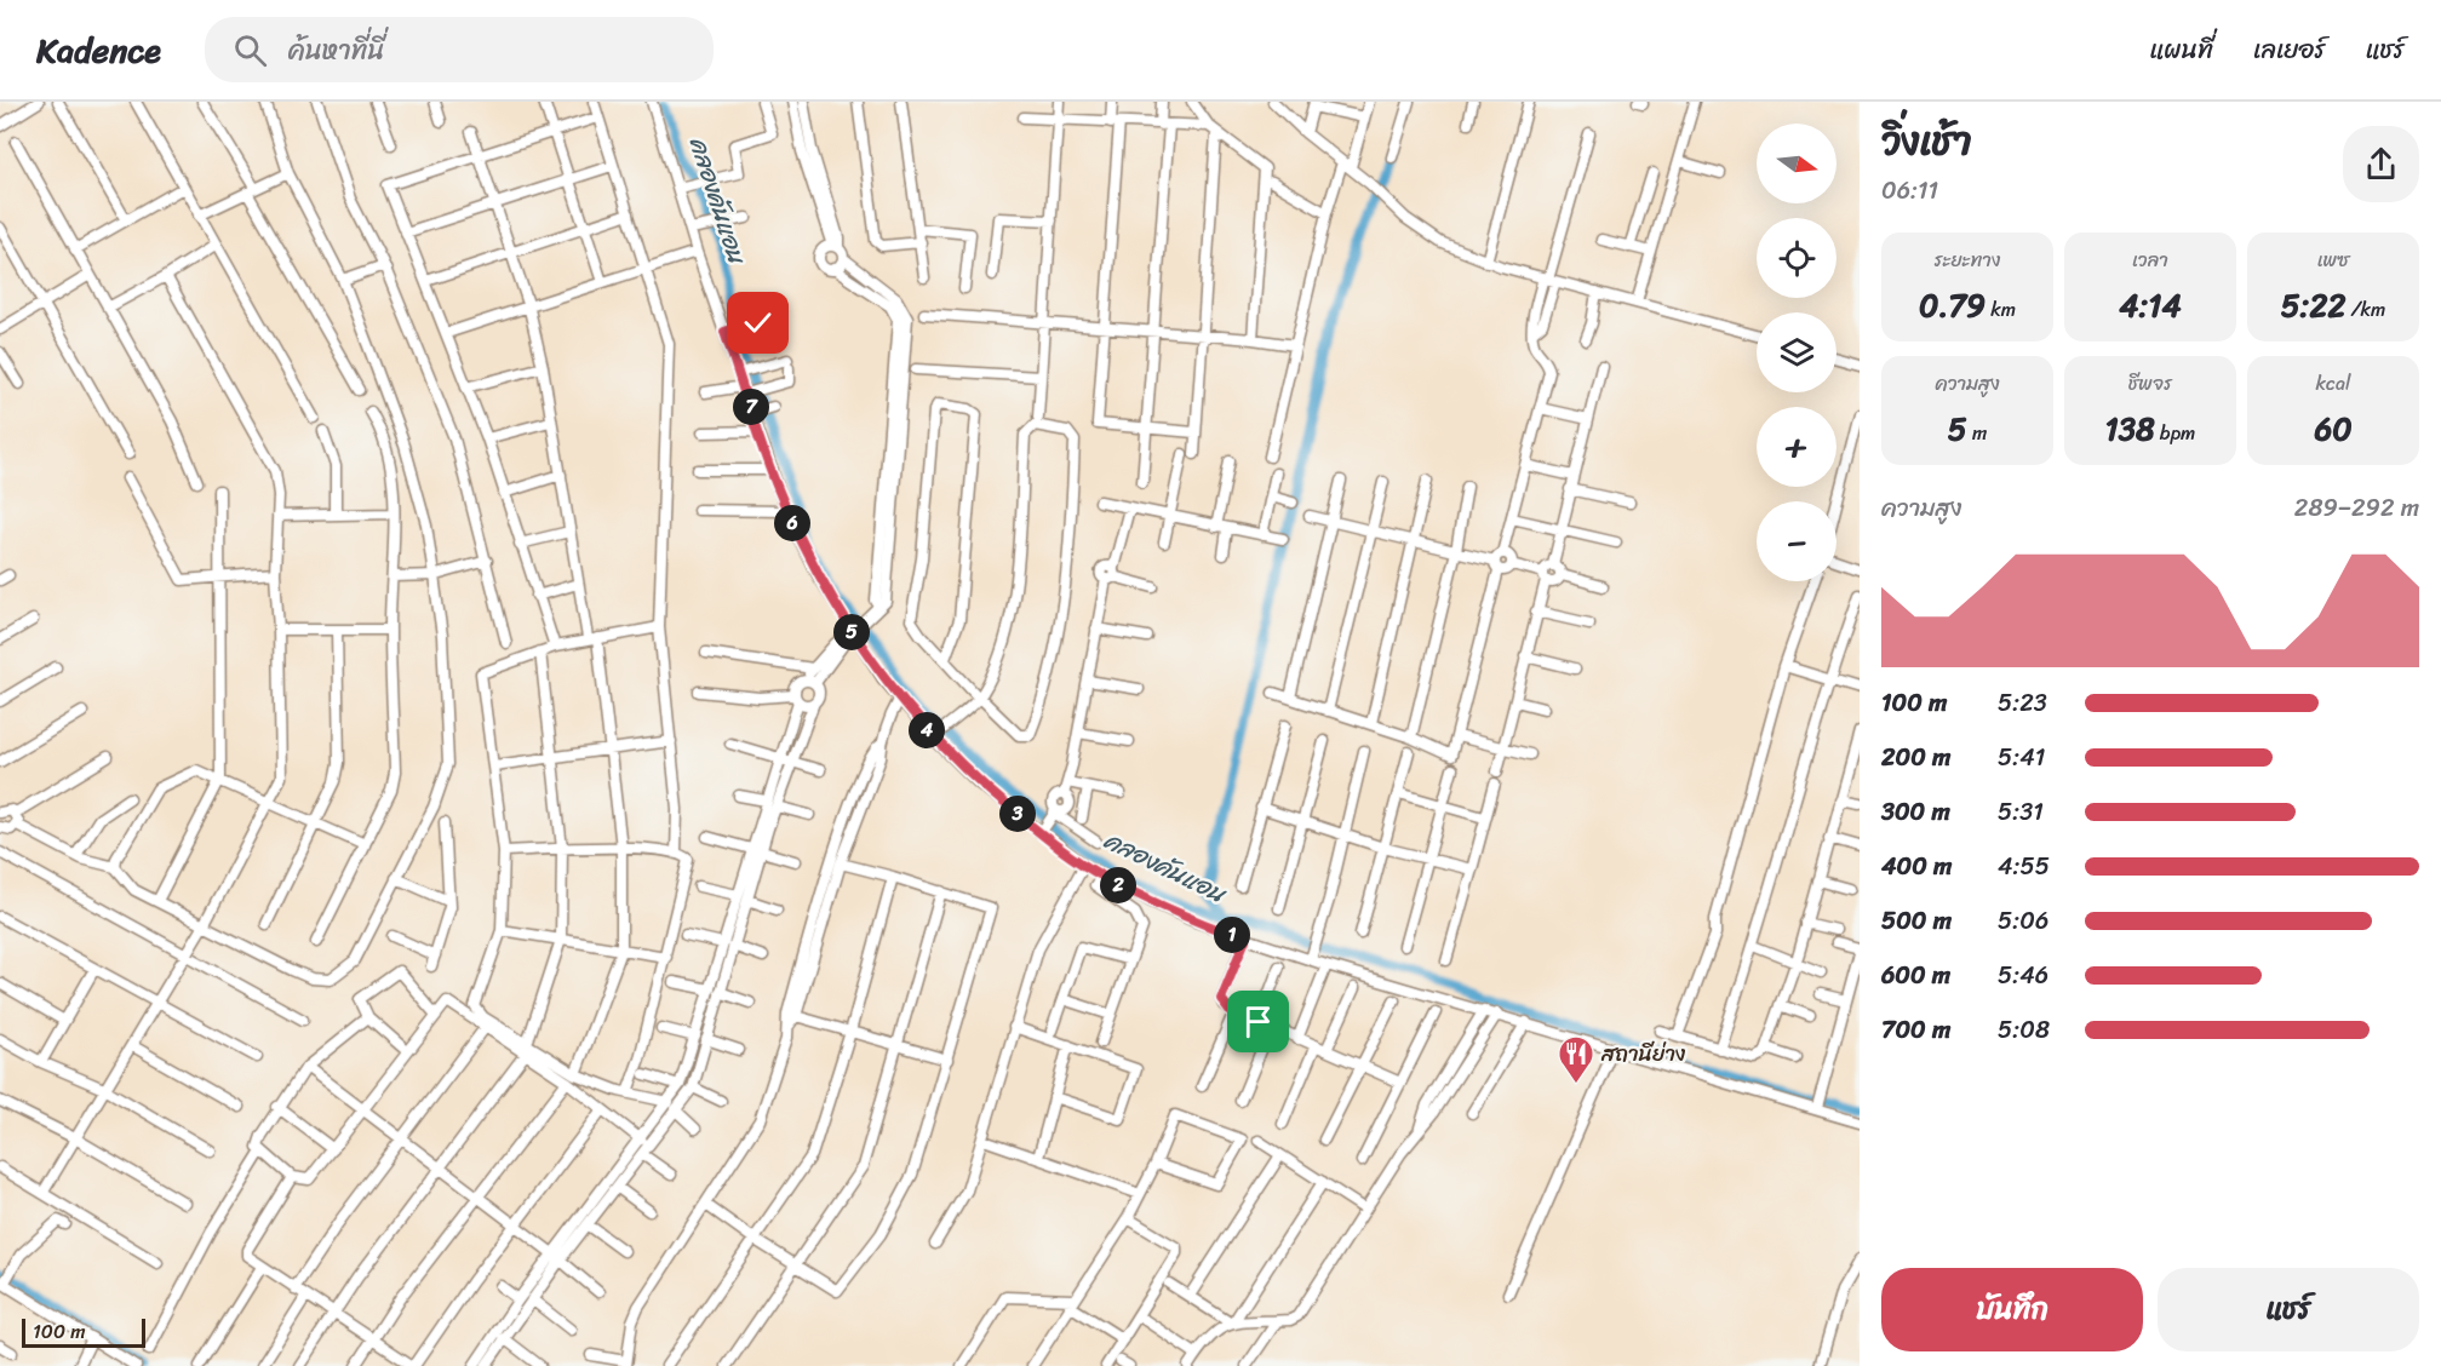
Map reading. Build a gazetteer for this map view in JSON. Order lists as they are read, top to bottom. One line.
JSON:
{"water":["คลองคันแอน"],"places":{"restaurant":["สถานีย่าง"]},"scale_bar":"100 m","north":"right","page":{"header":"Kadence","search":"ค้นหาที่นี่","nav":["แผนที่","เลเยอร์","แชร์"],"heading":["วิ่งเช้า","06:11"],"map_buttons":["+","−"],"stats":[["ระยะทาง","0.79 km"],["เวลา","4:14"],["เพซ","5:22 /km"],["ความสูง","5 m"],["ชีพจร","138 bpm"],["kcal","60"]],"pins":["7","6","5","4","3","2","1"],"chart":["ความสูง","289–292 m"],"list":[{"name":"100 m","note":"5:23"},{"name":"200 m","note":"5:41"},{"name":"300 m","note":"5:31"},{"name":"400 m","note":"4:55"},{"name":"500 m","note":"5:06"},{"name":"600 m","note":"5:46"},{"name":"700 m","note":"5:08"}],"buttons":["บันทึก","แชร์"],"scale":"100 m"}}
